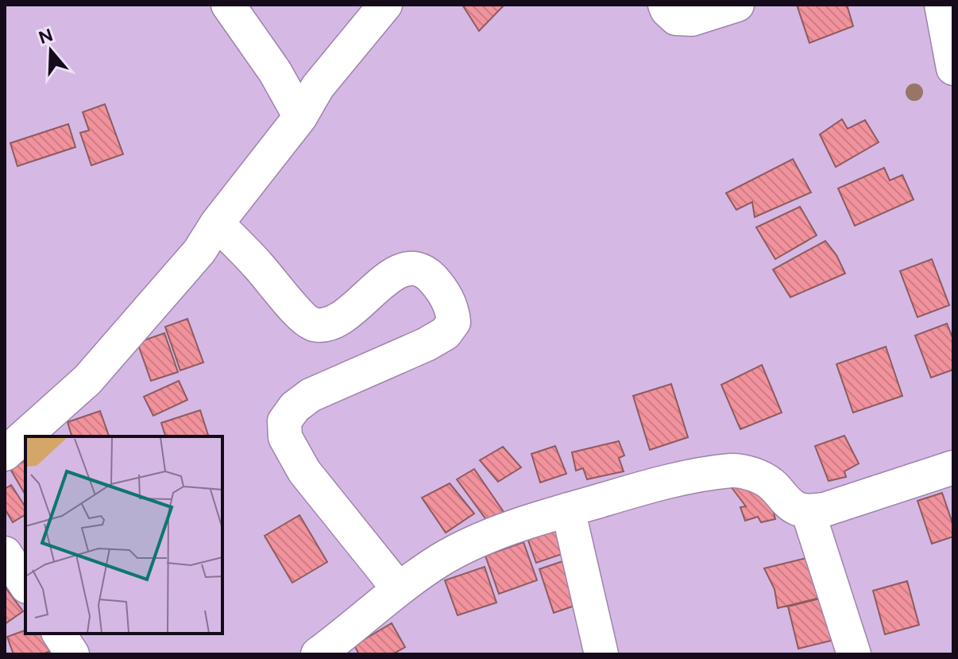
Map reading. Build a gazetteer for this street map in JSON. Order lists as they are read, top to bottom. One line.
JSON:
{"north":"top"}
